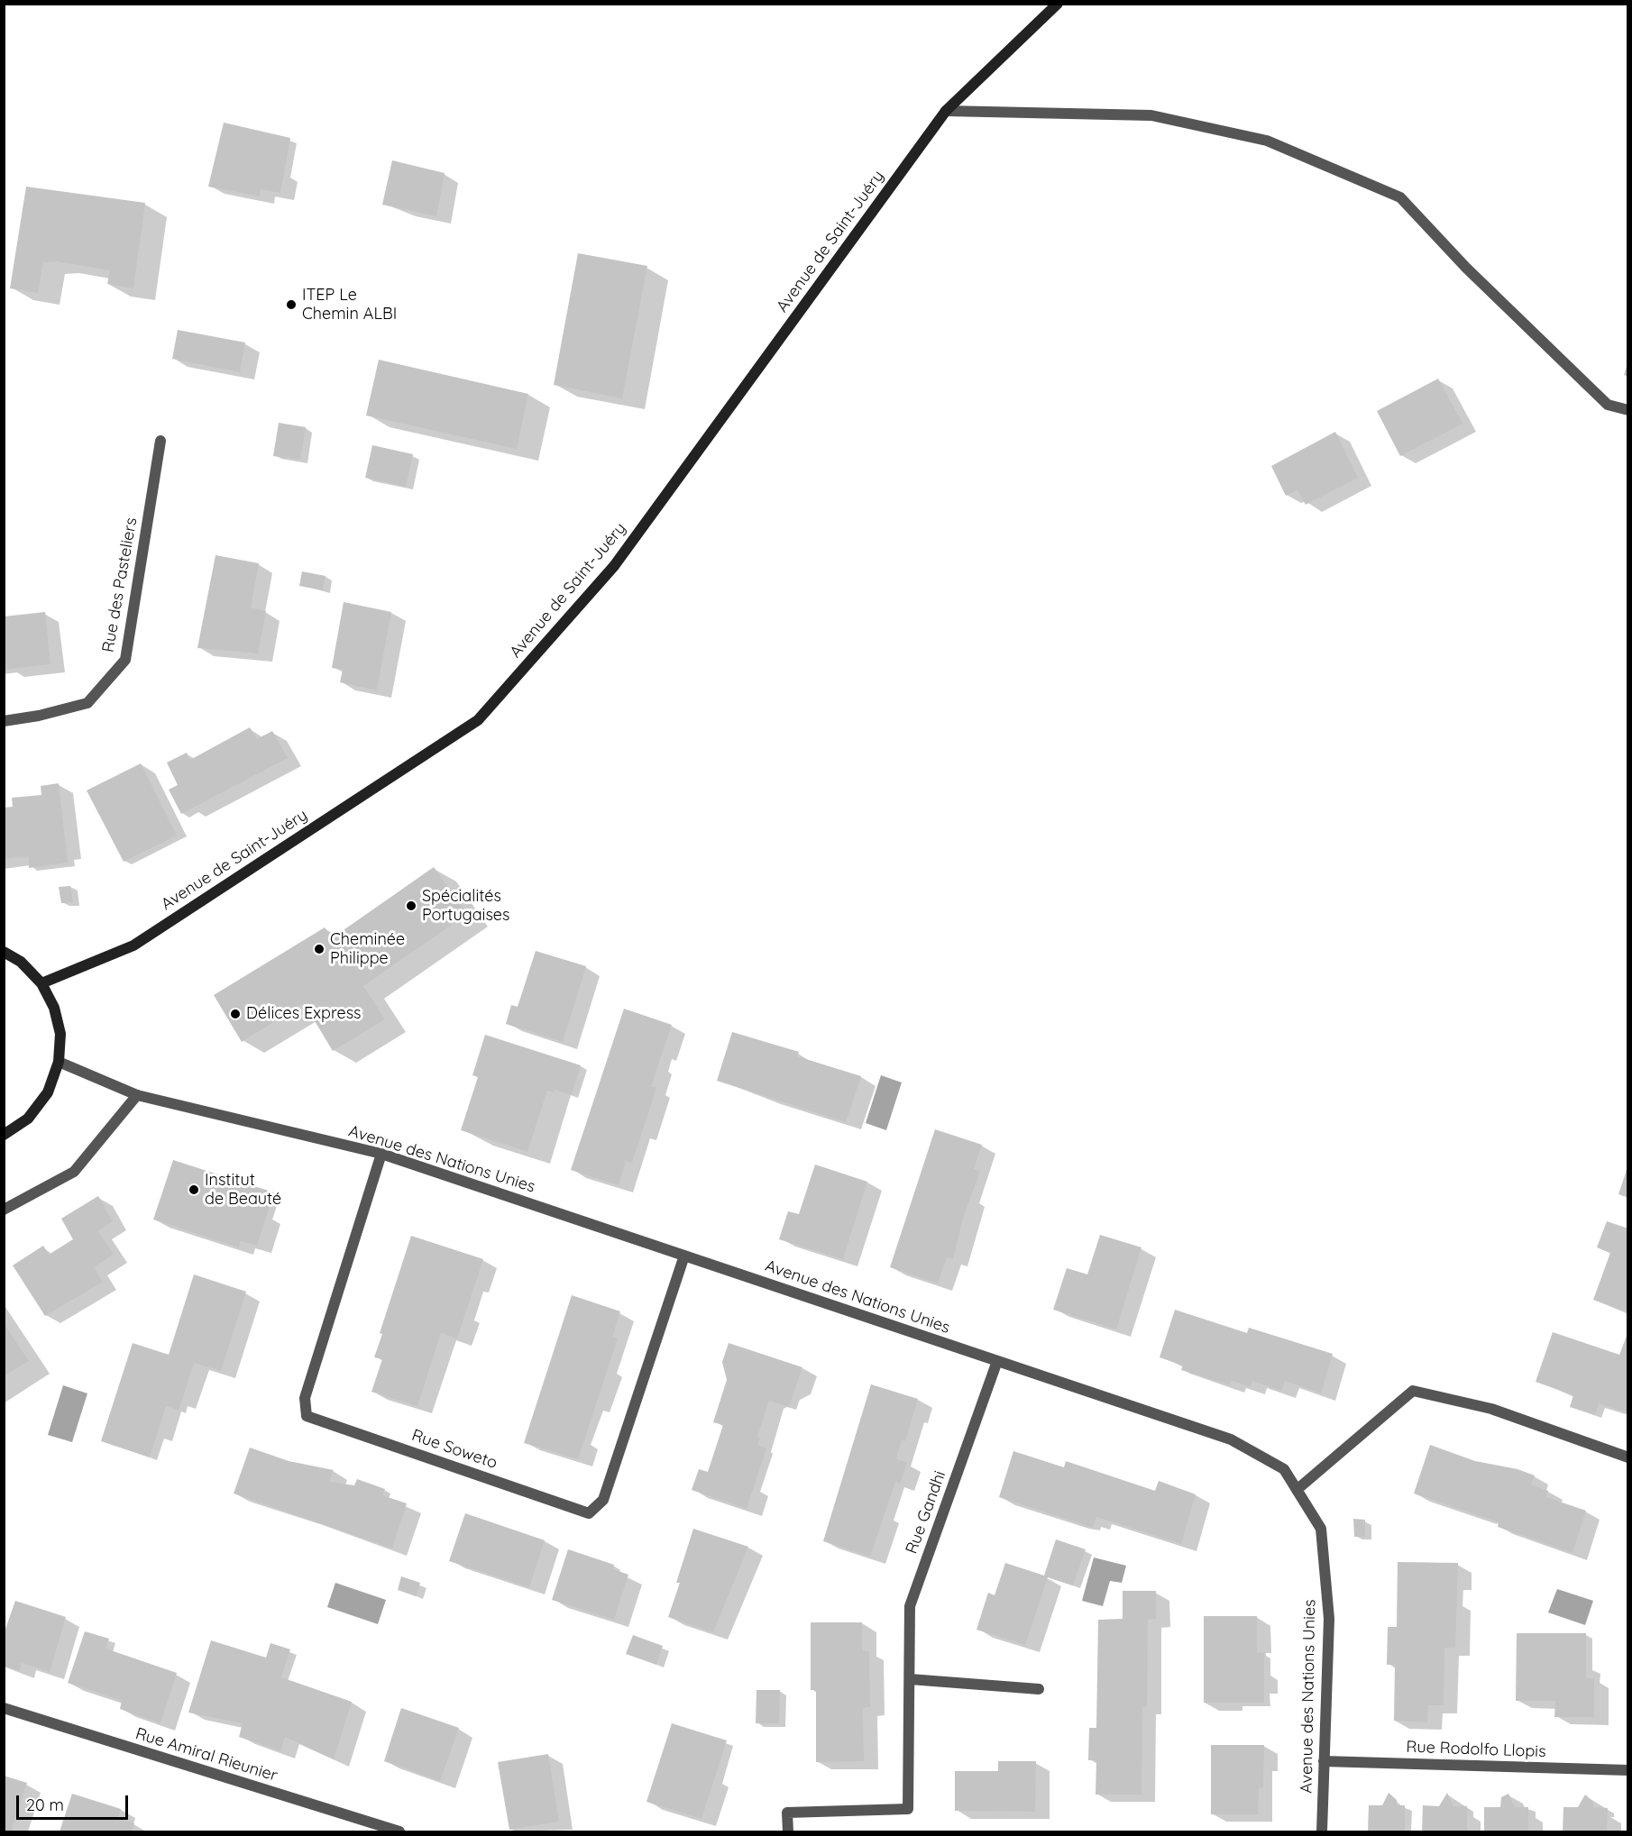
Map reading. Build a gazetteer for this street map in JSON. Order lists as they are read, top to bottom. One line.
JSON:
{"streets":{"main road":["Avenue de Saint-Juéry"],"street":["Rue des Pasteliers","Avenue des Nations Unies","Rue Soweto","Rue Gandhi","Rue Rodolfo Llopis","Rue Amiral Rieunier"]},"crossings":[["Avenue des Nations Unies","Rue Soweto"],["Avenue des Nations Unies","Rue Gandhi"],["Avenue des Nations Unies","Rue Rodolfo Llopis"]],"places":["ITEP Le Chemin ALBI","Spécialités Portugaises","Cheminée Philippe","Délices Express","Institut de Beauté"],"scale_bar":"20 m"}
